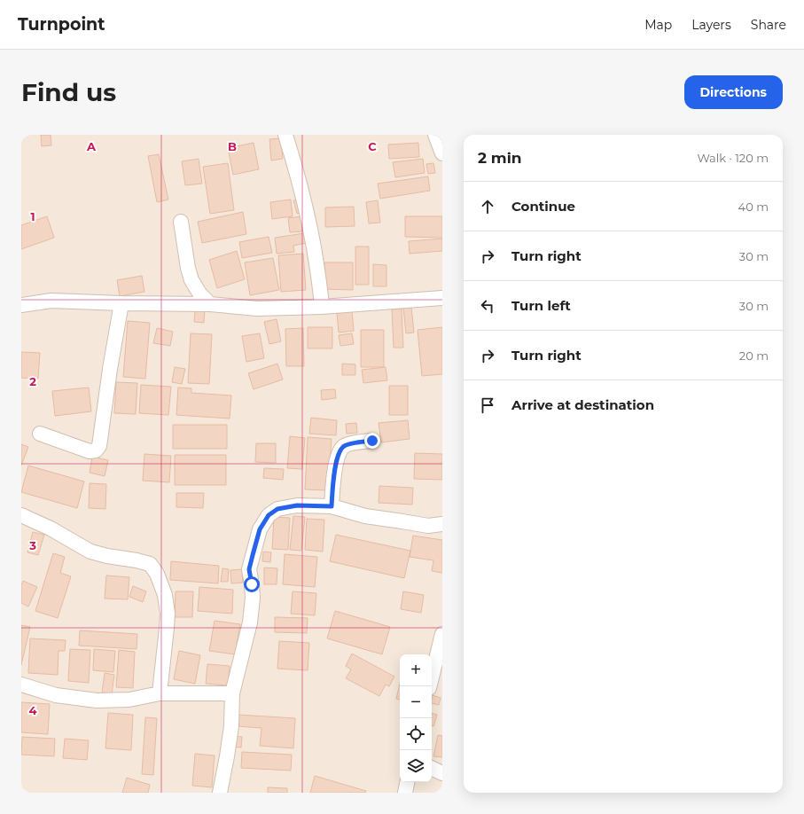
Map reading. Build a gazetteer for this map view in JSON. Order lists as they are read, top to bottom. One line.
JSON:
{"page":{"header":"Turnpoint","nav":["Map","Layers","Share"],"buttons":"Directions","title":"Find us","heading":["2 min","Walk · 120 m"],"list":[["Continue","40 m"],["Turn right","30 m"],["Turn left","30 m"],["Turn right","20 m"],"Arrive at destination"],"map_buttons":["+","−"]},"grid":{"columns":["A","B","C"],"rows":["1","2","3","4"]}}
